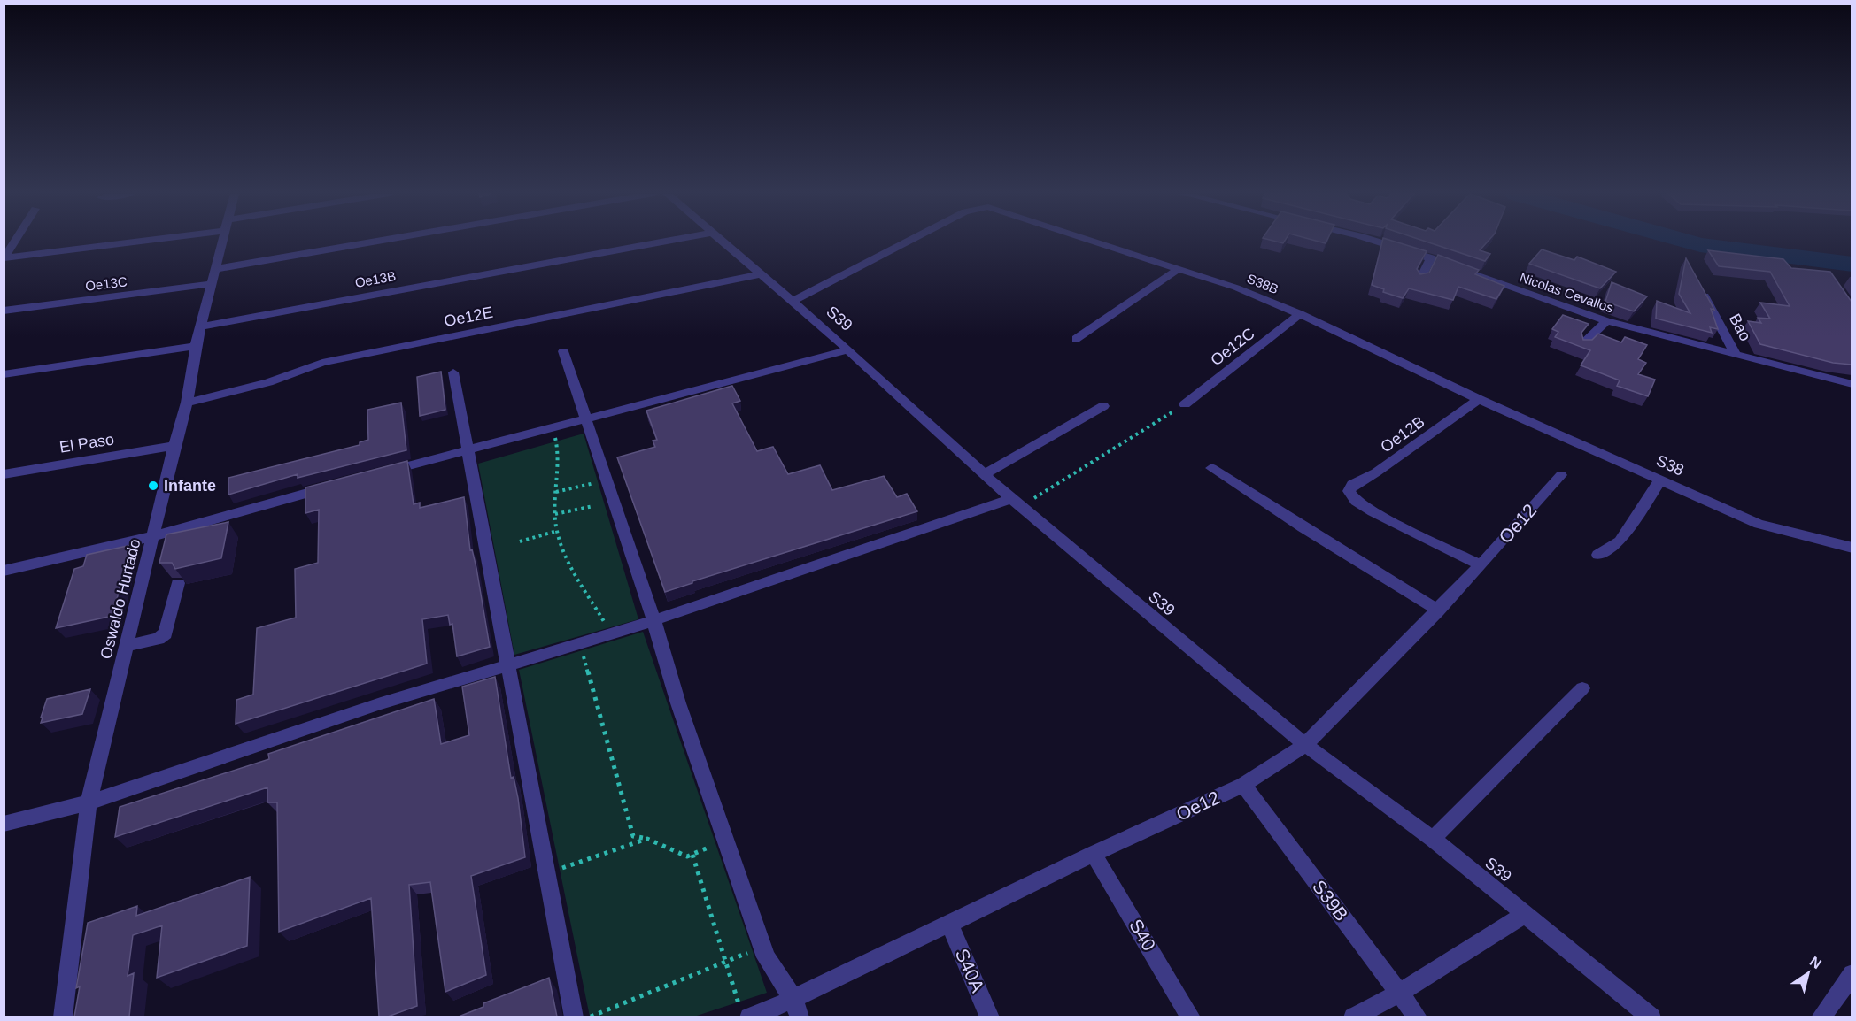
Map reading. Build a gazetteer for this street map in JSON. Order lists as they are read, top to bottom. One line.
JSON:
{"streets":{"street":["Oe13B","Oe13C","S38B","Nicolas Cevallos","Oe12E","S39","Bao","Oe12C","Oe12B","El Paso","S38","Oe12","Oswaldo Hurtado","S39B","S40","S40A"]},"crossings":[["Oe13B","Oswaldo Hurtado"],["Oe13C","Oswaldo Hurtado"],["S38B","S39"],["S38B","Oe12C"],["S38B","Oe12B"],["S38B","S38"],["Nicolas Cevallos","Bao"],["Oe12E","S39"],["Oe12E","Oswaldo Hurtado"],["S39","Oe12"],["Oe12B","S38"],["Oe12B","Oe12"],["El Paso","Oswaldo Hurtado"],["Oe12","S39B"],["Oe12","S40"],["Oe12","S40A"]],"places":["Infante"],"north":"top right"}
